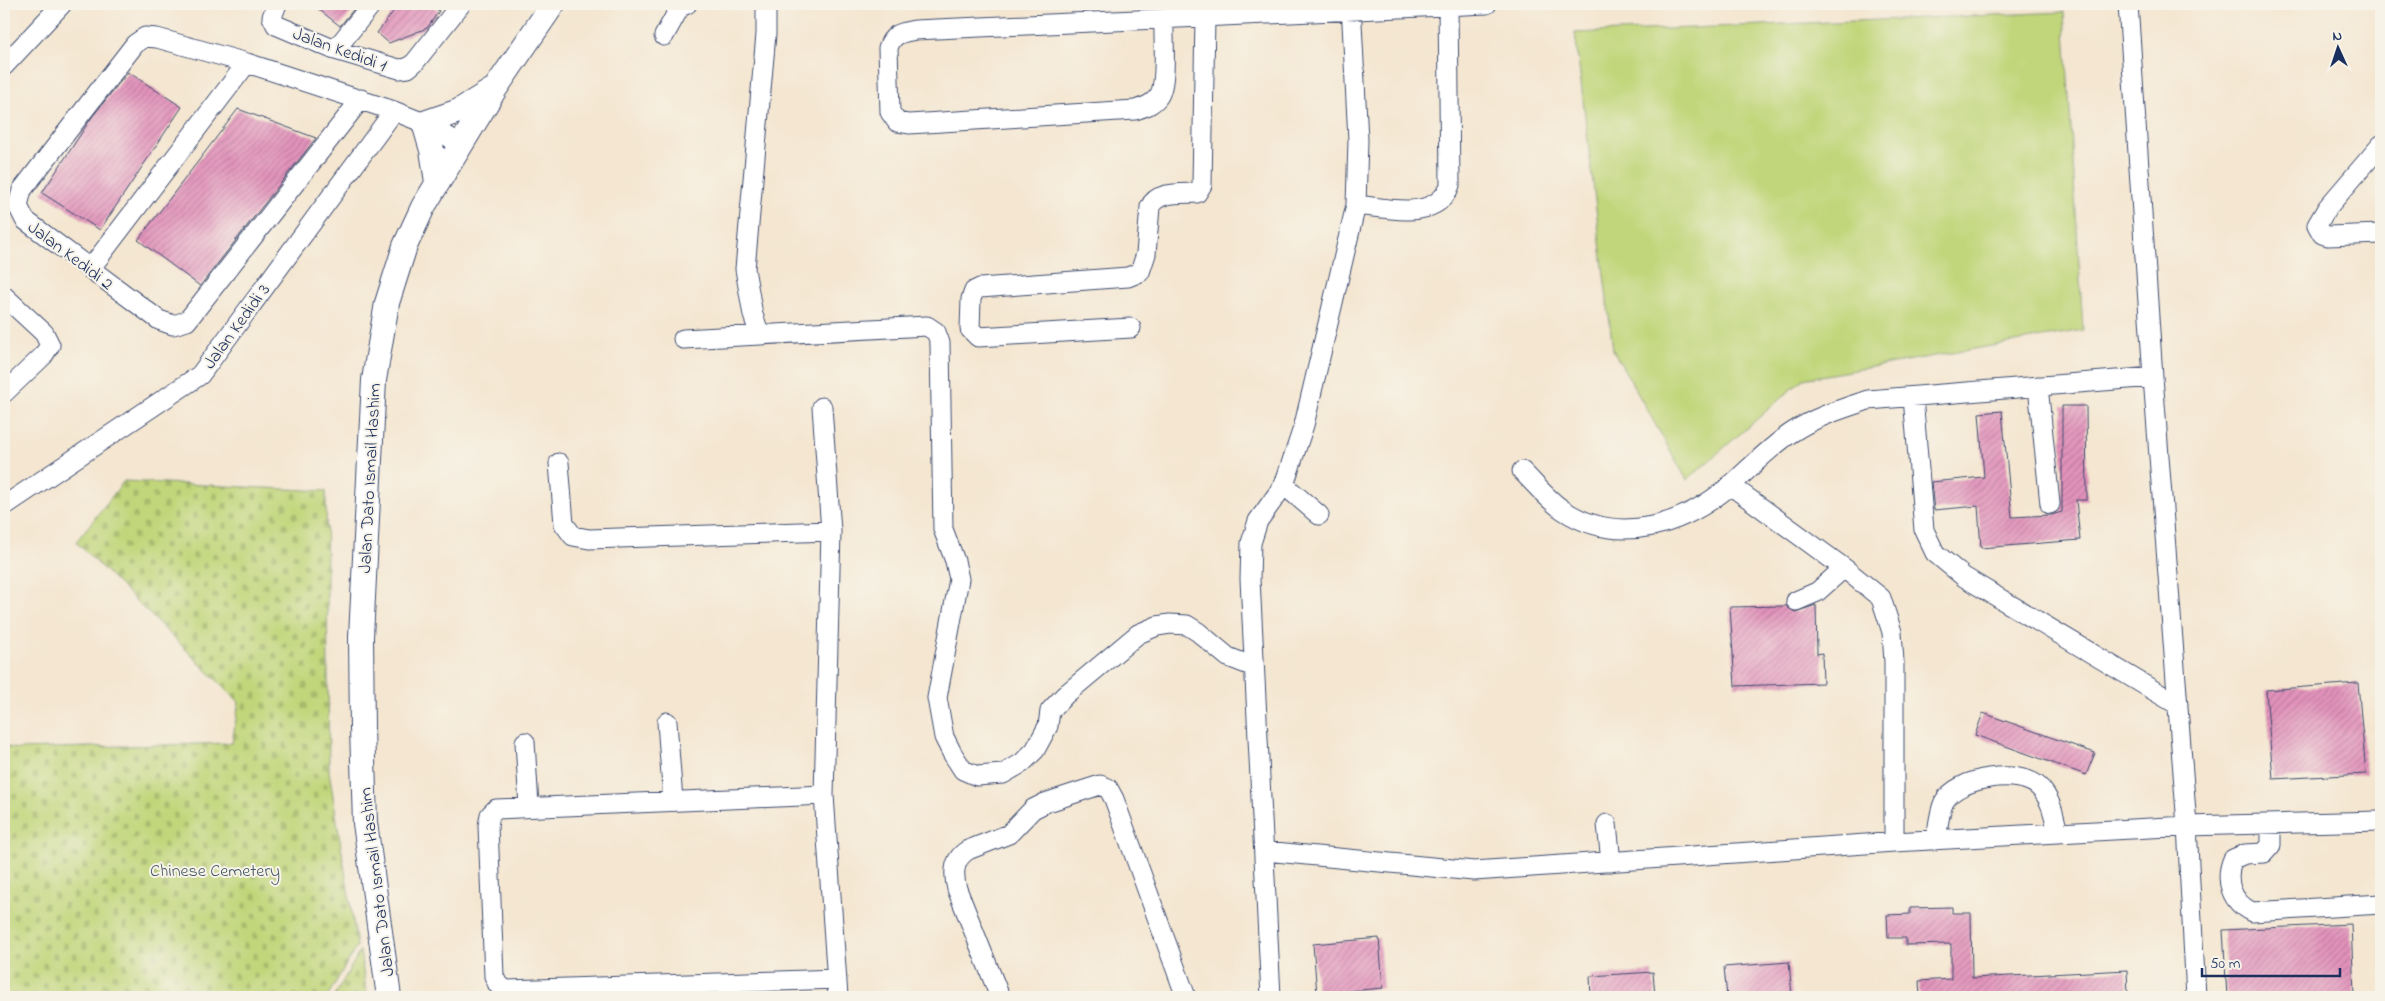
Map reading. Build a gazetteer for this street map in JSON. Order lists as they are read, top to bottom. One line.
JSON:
{"streets":{"main road":["Jalan Dato Ismail Hashim"],"street":["Jalan Kedidi 1","Jalan Kedidi 2","Jalan Kedidi 3"]},"crossings":[["Jalan Kedidi 2","Jalan Kedidi 3"],["Jalan Kedidi 2","Jalan Dato Ismail Hashim"]],"parks":["Chinese Cemetery"],"scale_bar":"50 m","north":"top"}
